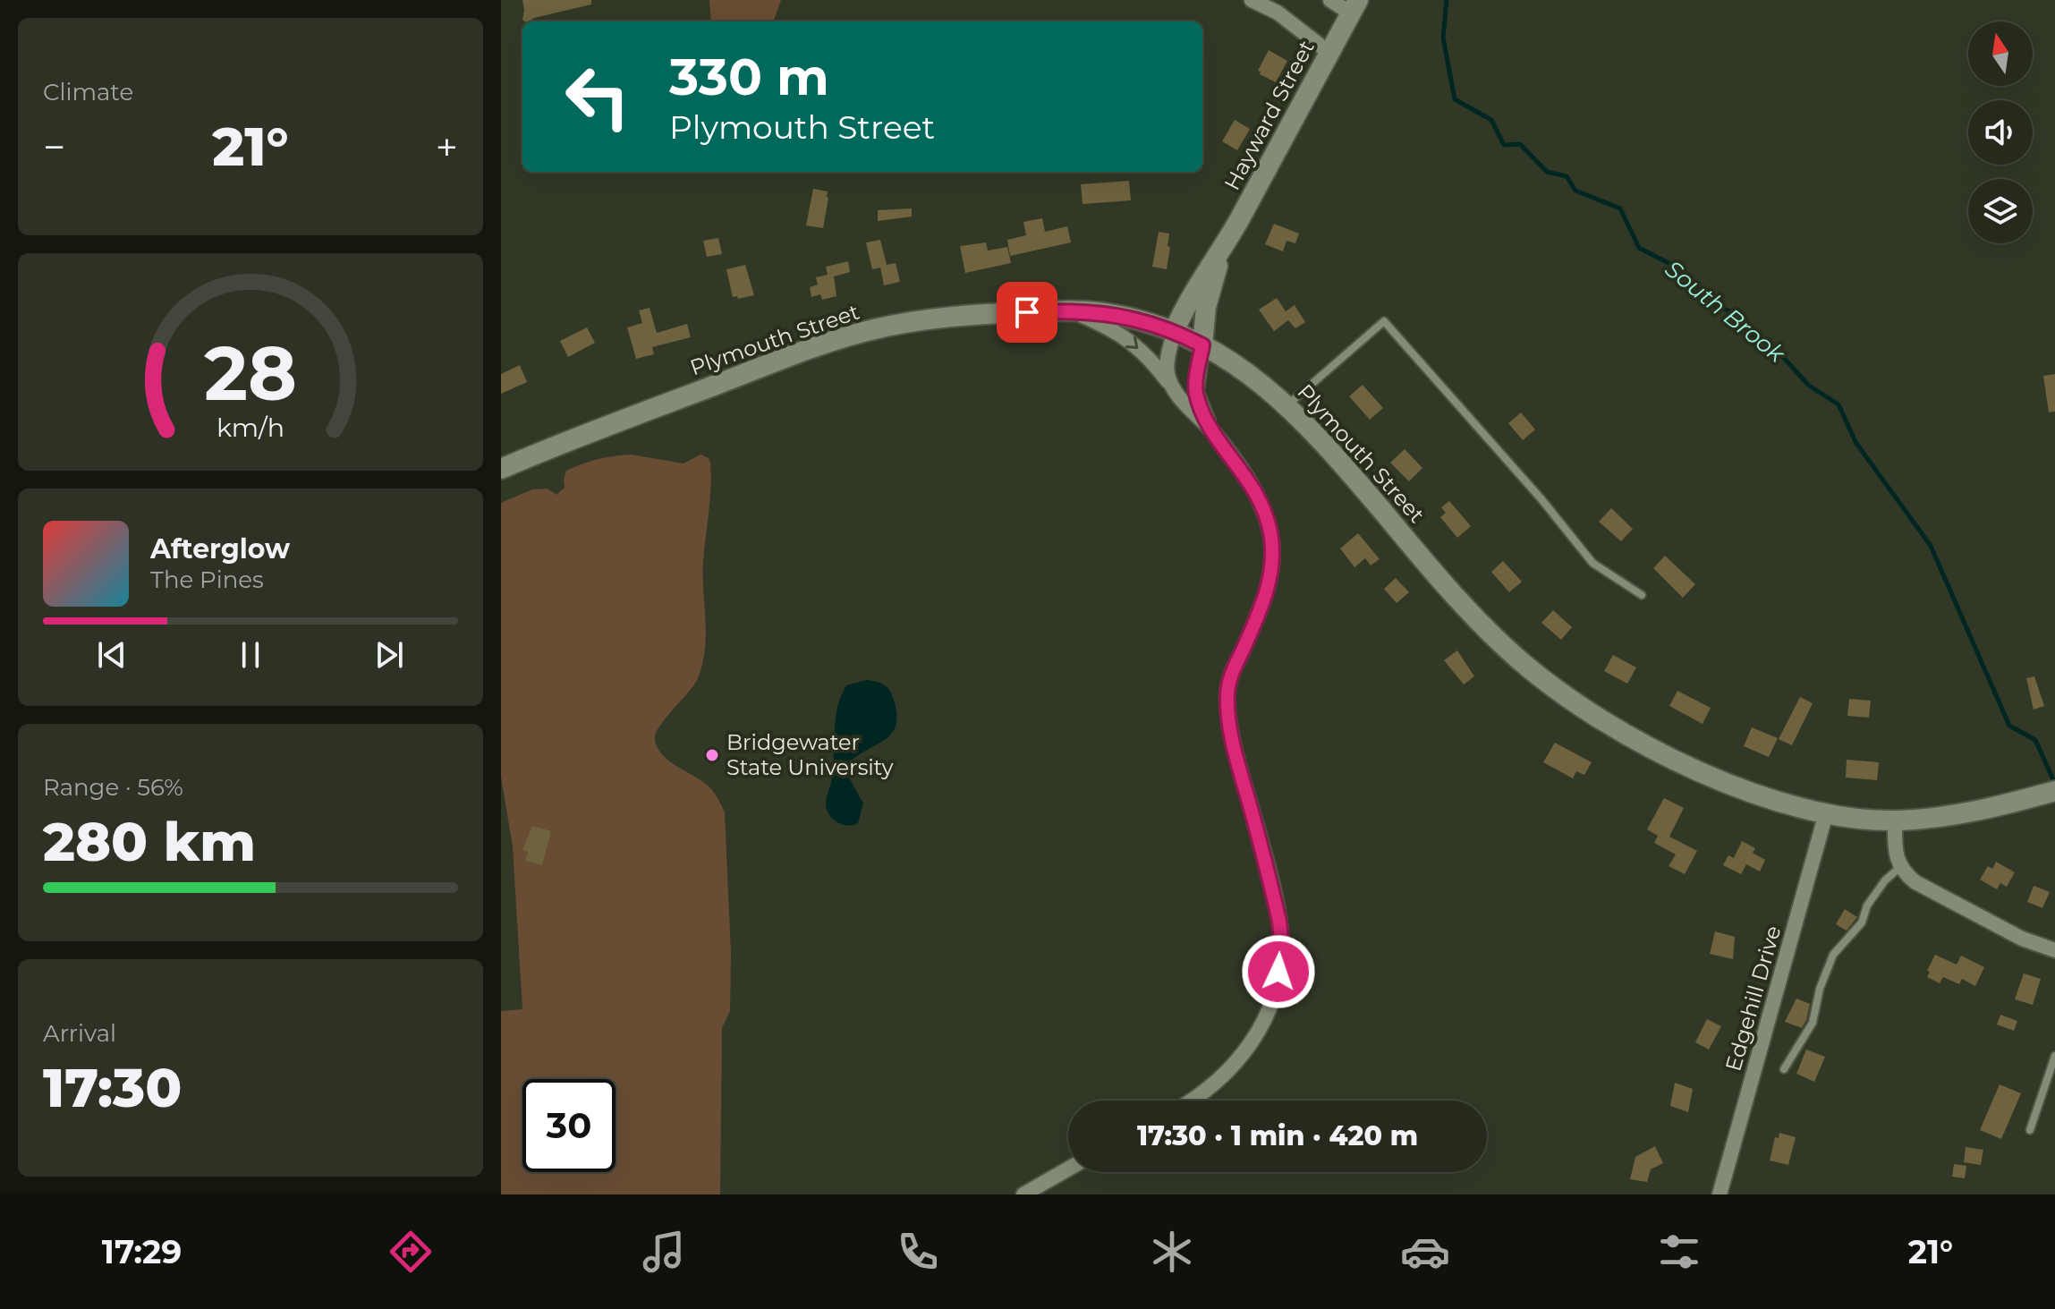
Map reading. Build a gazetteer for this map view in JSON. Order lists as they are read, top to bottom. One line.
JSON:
{"streets":{"main road":["Hayward Street","Plymouth Street"],"street":["Edgehill Drive"]},"crossings":[["Hayward Street","Plymouth Street"],["Plymouth Street","Edgehill Drive"]],"water":["South Brook"],"places":["Bridgewater State University"],"north":"top","page":{"tile":["Climate",["Range · 56%","280 km"],["Arrival","17:30"]],"turn":["330 m","Plymouth Street"],"heat":["−","21°","+"],"song":["Afterglow","The Pines"],"limit":"30","trip":"17:30 · 1 min · 420 m","tabs":["17:29","21°"],"gauge":["28","km/h"]}}
